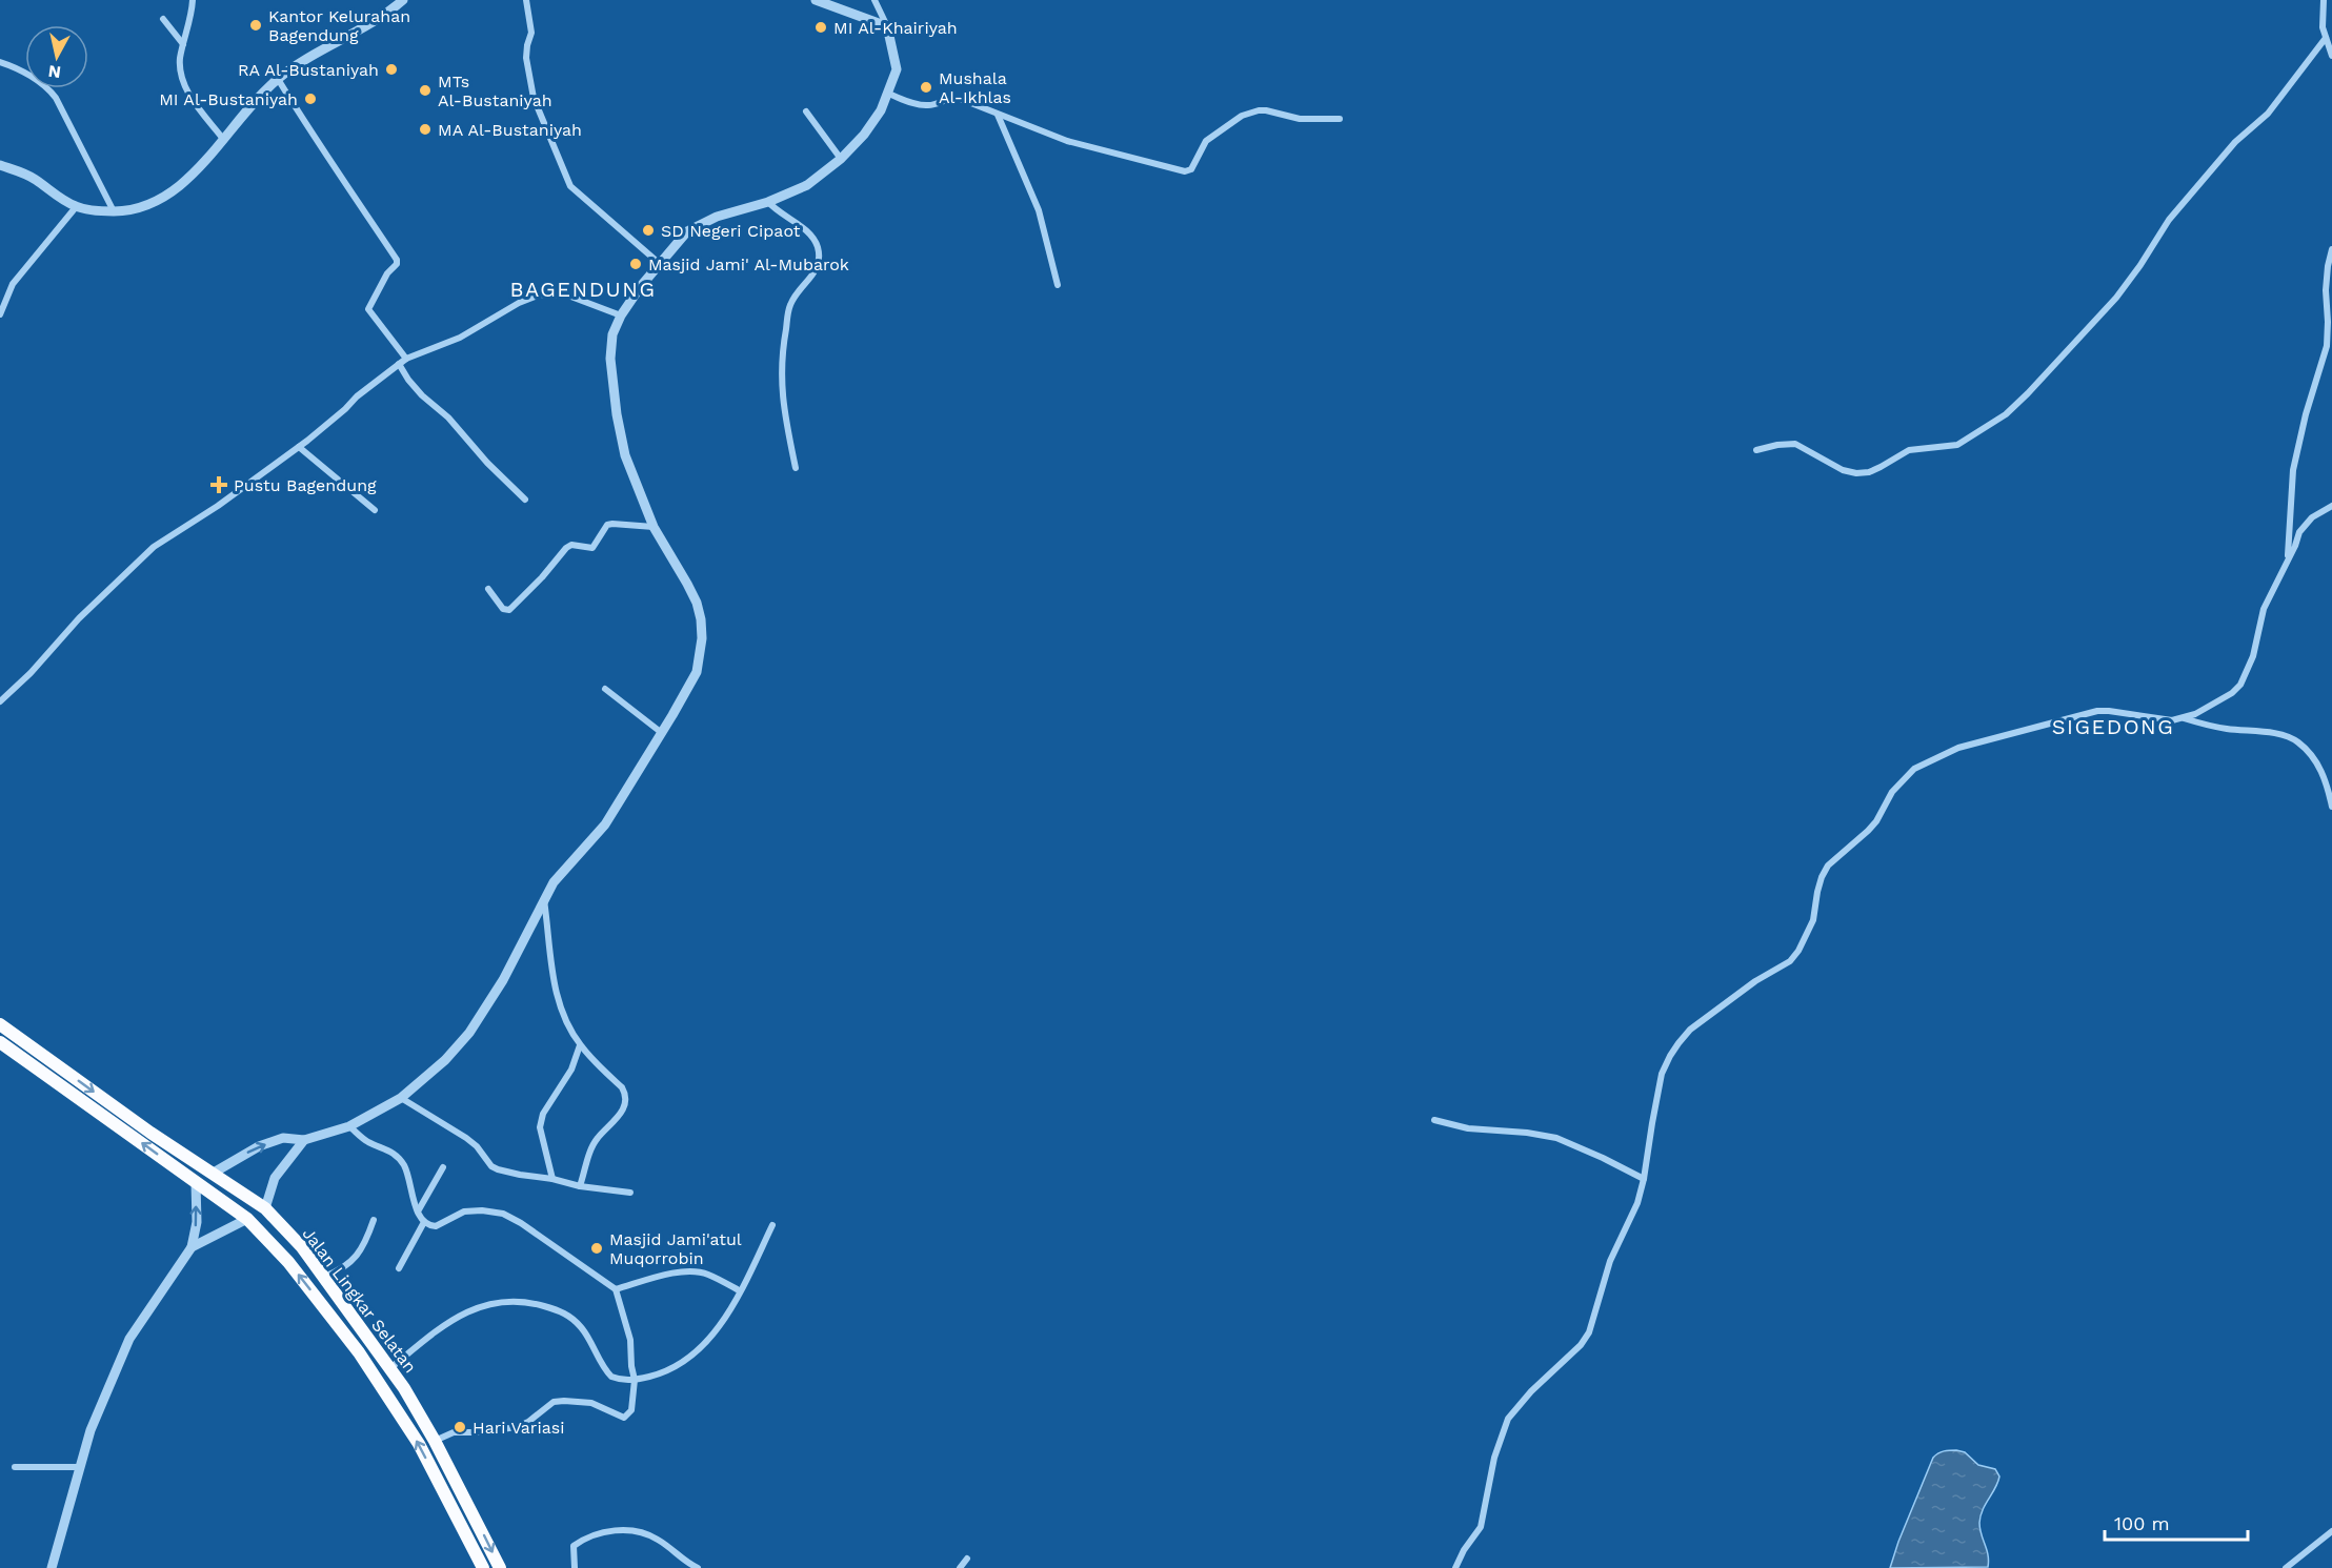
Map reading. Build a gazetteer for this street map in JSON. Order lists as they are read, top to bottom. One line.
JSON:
{"streets":{"highway":["Jalan Lingkar Selatan"]},"districts":["BAGENDUNG","SIGEDONG"],"places":{"other":["Kantor Kelurahan Bagendung","MI Al-Khairiyah","RA Al-Bustaniyah","Mushala Al-Ikhlas","MTs Al-Bustaniyah","MI Al-Bustaniyah","MA Al-Bustaniyah","SD Negeri Cipaot","Masjid Jami' Al-Mubarok","Masjid Jami'atul Muqorrobin","Hari Variasi"],"health":["Pustu Bagendung"]},"scale_bar":"100 m","north":"bottom"}
